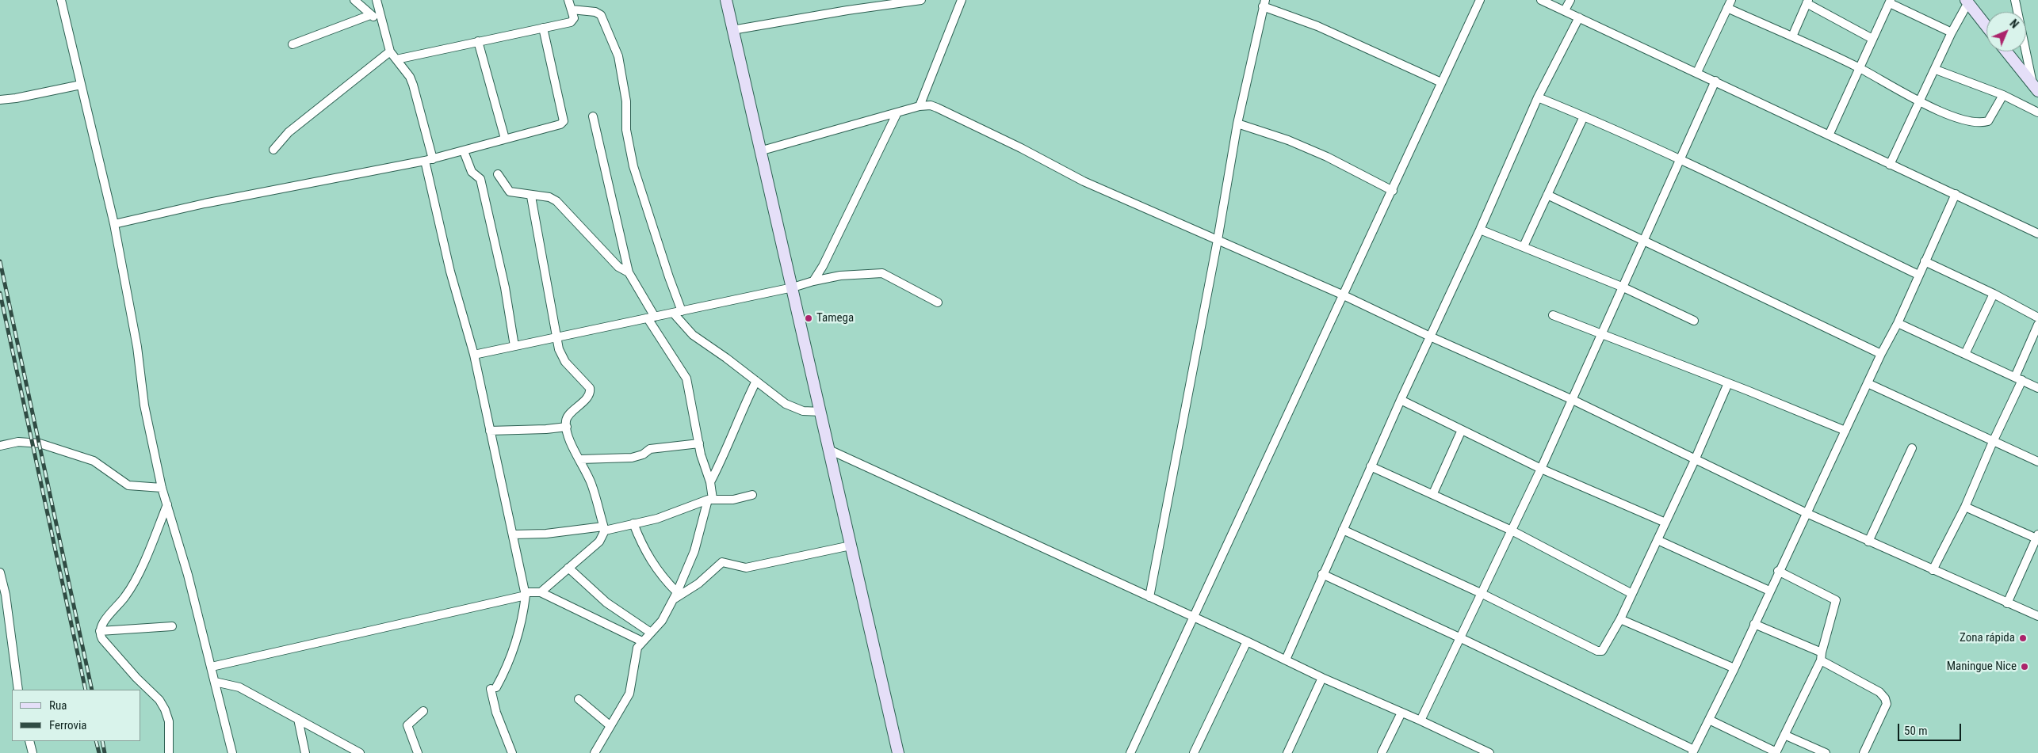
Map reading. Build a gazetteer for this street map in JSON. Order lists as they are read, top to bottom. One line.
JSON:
{"places":["Tamega","Zona rápida","Maningue Nice"],"legend":["Rua","Ferrovia"],"scale_bar":"50 m","north":"top right"}
